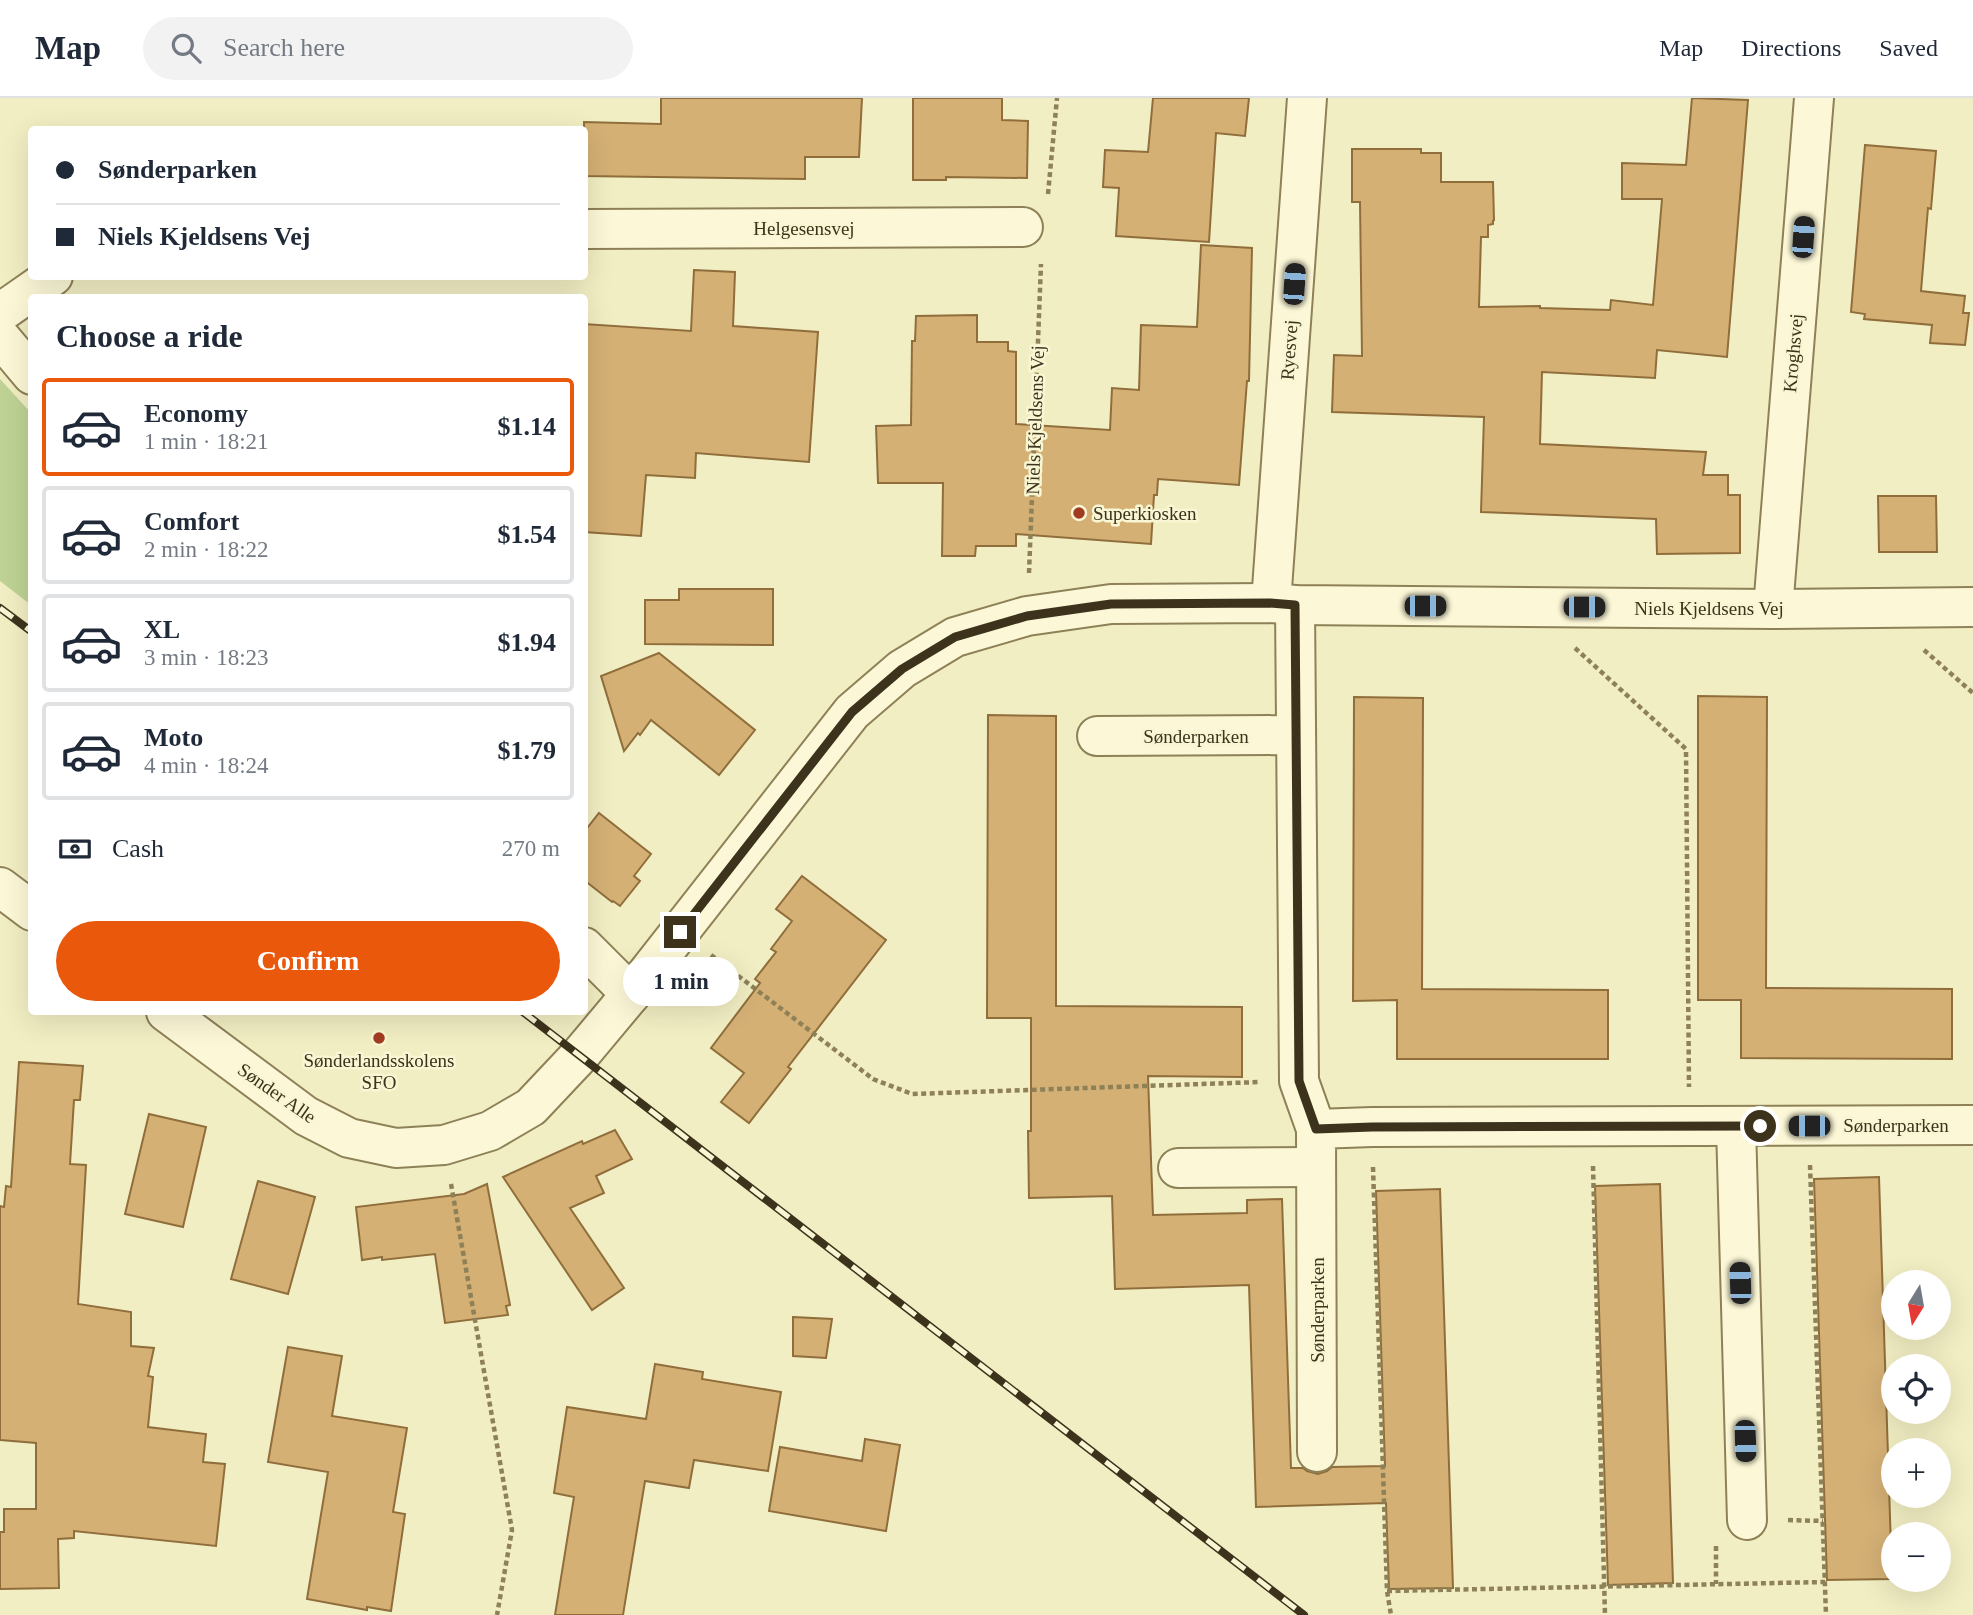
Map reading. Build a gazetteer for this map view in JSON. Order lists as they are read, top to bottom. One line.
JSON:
{"streets":{"street":["Helgesensvej","Ryesvej","Kroghsvej","Niels Kjeldsens Vej","Sønderparken","Sønder Alle"]},"crossings":[["Helgesensvej","Niels Kjeldsens Vej"],["Ryesvej","Niels Kjeldsens Vej"],["Ryesvej","Sønderparken"],["Kroghsvej","Niels Kjeldsens Vej"],["Niels Kjeldsens Vej","Sønderparken"],["Niels Kjeldsens Vej","Sønder Alle"]],"places":["Superkiosken","Sønderlandsskolens SFO"],"north":"bottom","page":{"header":"Map","search":"Search here","nav":["Map","Directions","Saved"],"banner":["Sønderparken","Niels Kjeldsens Vej"],"heading":"Choose a ride","list":[{"name":"Economy","note":"1 min · 18:21","value":"$1.14"},{"name":"Comfort","note":"2 min · 18:22","value":"$1.54"},{"name":"XL","note":"3 min · 18:23","value":"$1.94"},{"name":"Moto","note":"4 min · 18:24","value":"$1.79"}],"pay":["Cash","270 m"],"buttons":"Confirm","bubble":"1 min","map_buttons":["+","−"]}}
